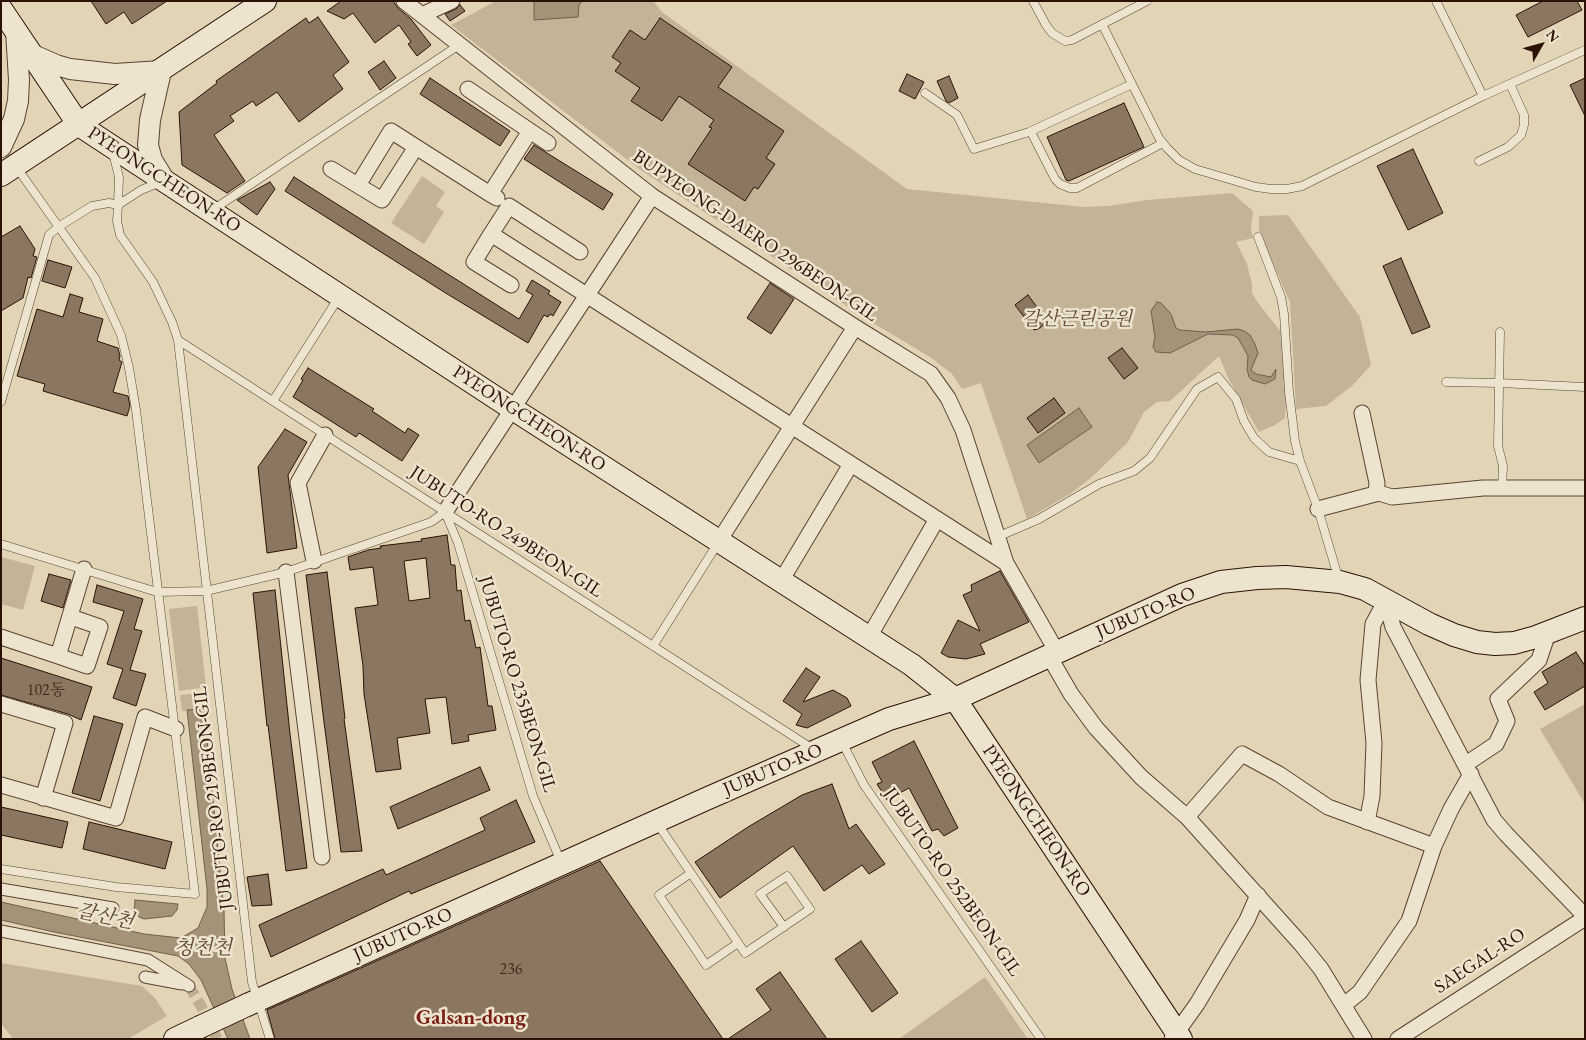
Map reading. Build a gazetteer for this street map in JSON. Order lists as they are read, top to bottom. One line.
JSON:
{"streets":{"main road":["PYEONGCHEON-RO","JUBUTO-RO"],"street":["BUPYEONG-DAERO 296BEON-GIL","SAEGAL-RO"],"lane":["JUBUTO-RO 249BEON-GIL","JUBUTO-RO 235BEON-GIL","JUBUTO-RO 219BEON-GIL","JUBUTO-RO 252BEON-GIL"]},"crossings":[["PYEONGCHEON-RO","BUPYEONG-DAERO 296BEON-GIL"],["PYEONGCHEON-RO","JUBUTO-RO"],["PYEONGCHEON-RO","JUBUTO-RO 219BEON-GIL"],["BUPYEONG-DAERO 296BEON-GIL","JUBUTO-RO"],["JUBUTO-RO 249BEON-GIL","JUBUTO-RO"],["JUBUTO-RO 249BEON-GIL","JUBUTO-RO 235BEON-GIL"],["JUBUTO-RO 249BEON-GIL","JUBUTO-RO 219BEON-GIL"],["JUBUTO-RO","JUBUTO-RO 235BEON-GIL"],["JUBUTO-RO","JUBUTO-RO 219BEON-GIL"],["JUBUTO-RO","JUBUTO-RO 252BEON-GIL"]],"districts":["Galsan-dong"],"water":["갈산천","청천천"],"parks":["갈산근린공원"],"house_numbers":["102동","236"],"north":"top right"}
